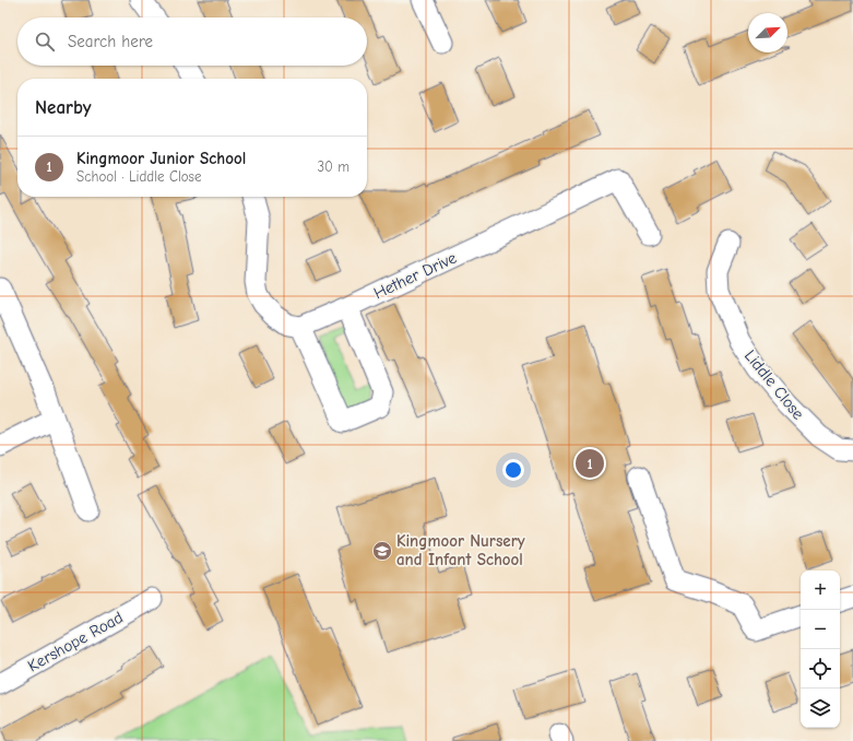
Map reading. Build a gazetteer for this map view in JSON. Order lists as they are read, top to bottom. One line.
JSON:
{"streets":{"street":["Hether Drive","Liddle Close","Kershope Road"]},"places":{"school or university":["Kingmoor Nursery and Infant School"]},"north":"top right","page":{"search":"Search here","heading":"Nearby","list":[{"mark":"1","name":"Kingmoor Junior School","note":"School · Liddle Close","value":"30 m"}],"pins":"1","map_buttons":["+","−"]}}
